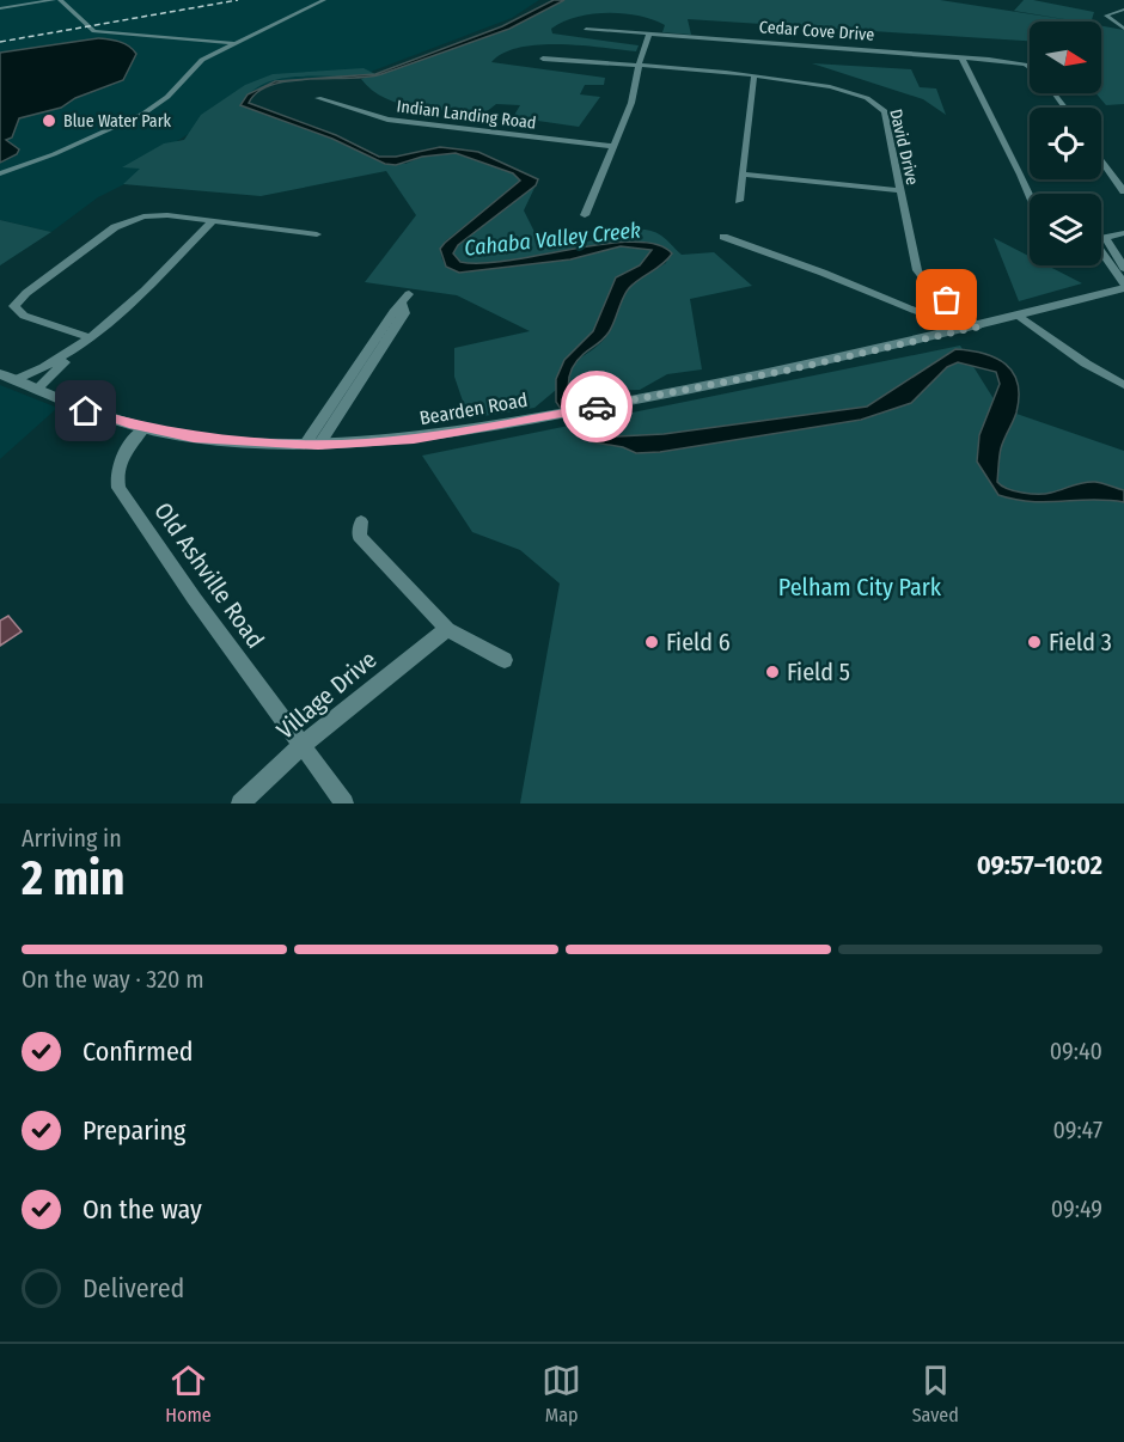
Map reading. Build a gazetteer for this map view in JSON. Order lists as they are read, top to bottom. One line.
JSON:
{"streets":{"street":["Cedar Cove Drive","Indian Landing Road","David Drive","Bearden Road","Old Ashville Road","Village Drive"]},"crossings":[["David Drive","Bearden Road"],["Bearden Road","Old Ashville Road"],["Old Ashville Road","Village Drive"]],"water":["Cahaba Valley Creek"],"parks":["Pelham City Park"],"places":["Blue Water Park","Field 6","Field 3","Field 5"],"north":"right","page":{"heading":["2 min","Arriving in","09:57–10:02"],"bar":"On the way · 320 m","list":[["Confirmed","09:40"],["Preparing","09:47"],["On the way","09:49"],"Delivered"],"tabs":["Home","Map","Saved"]}}
